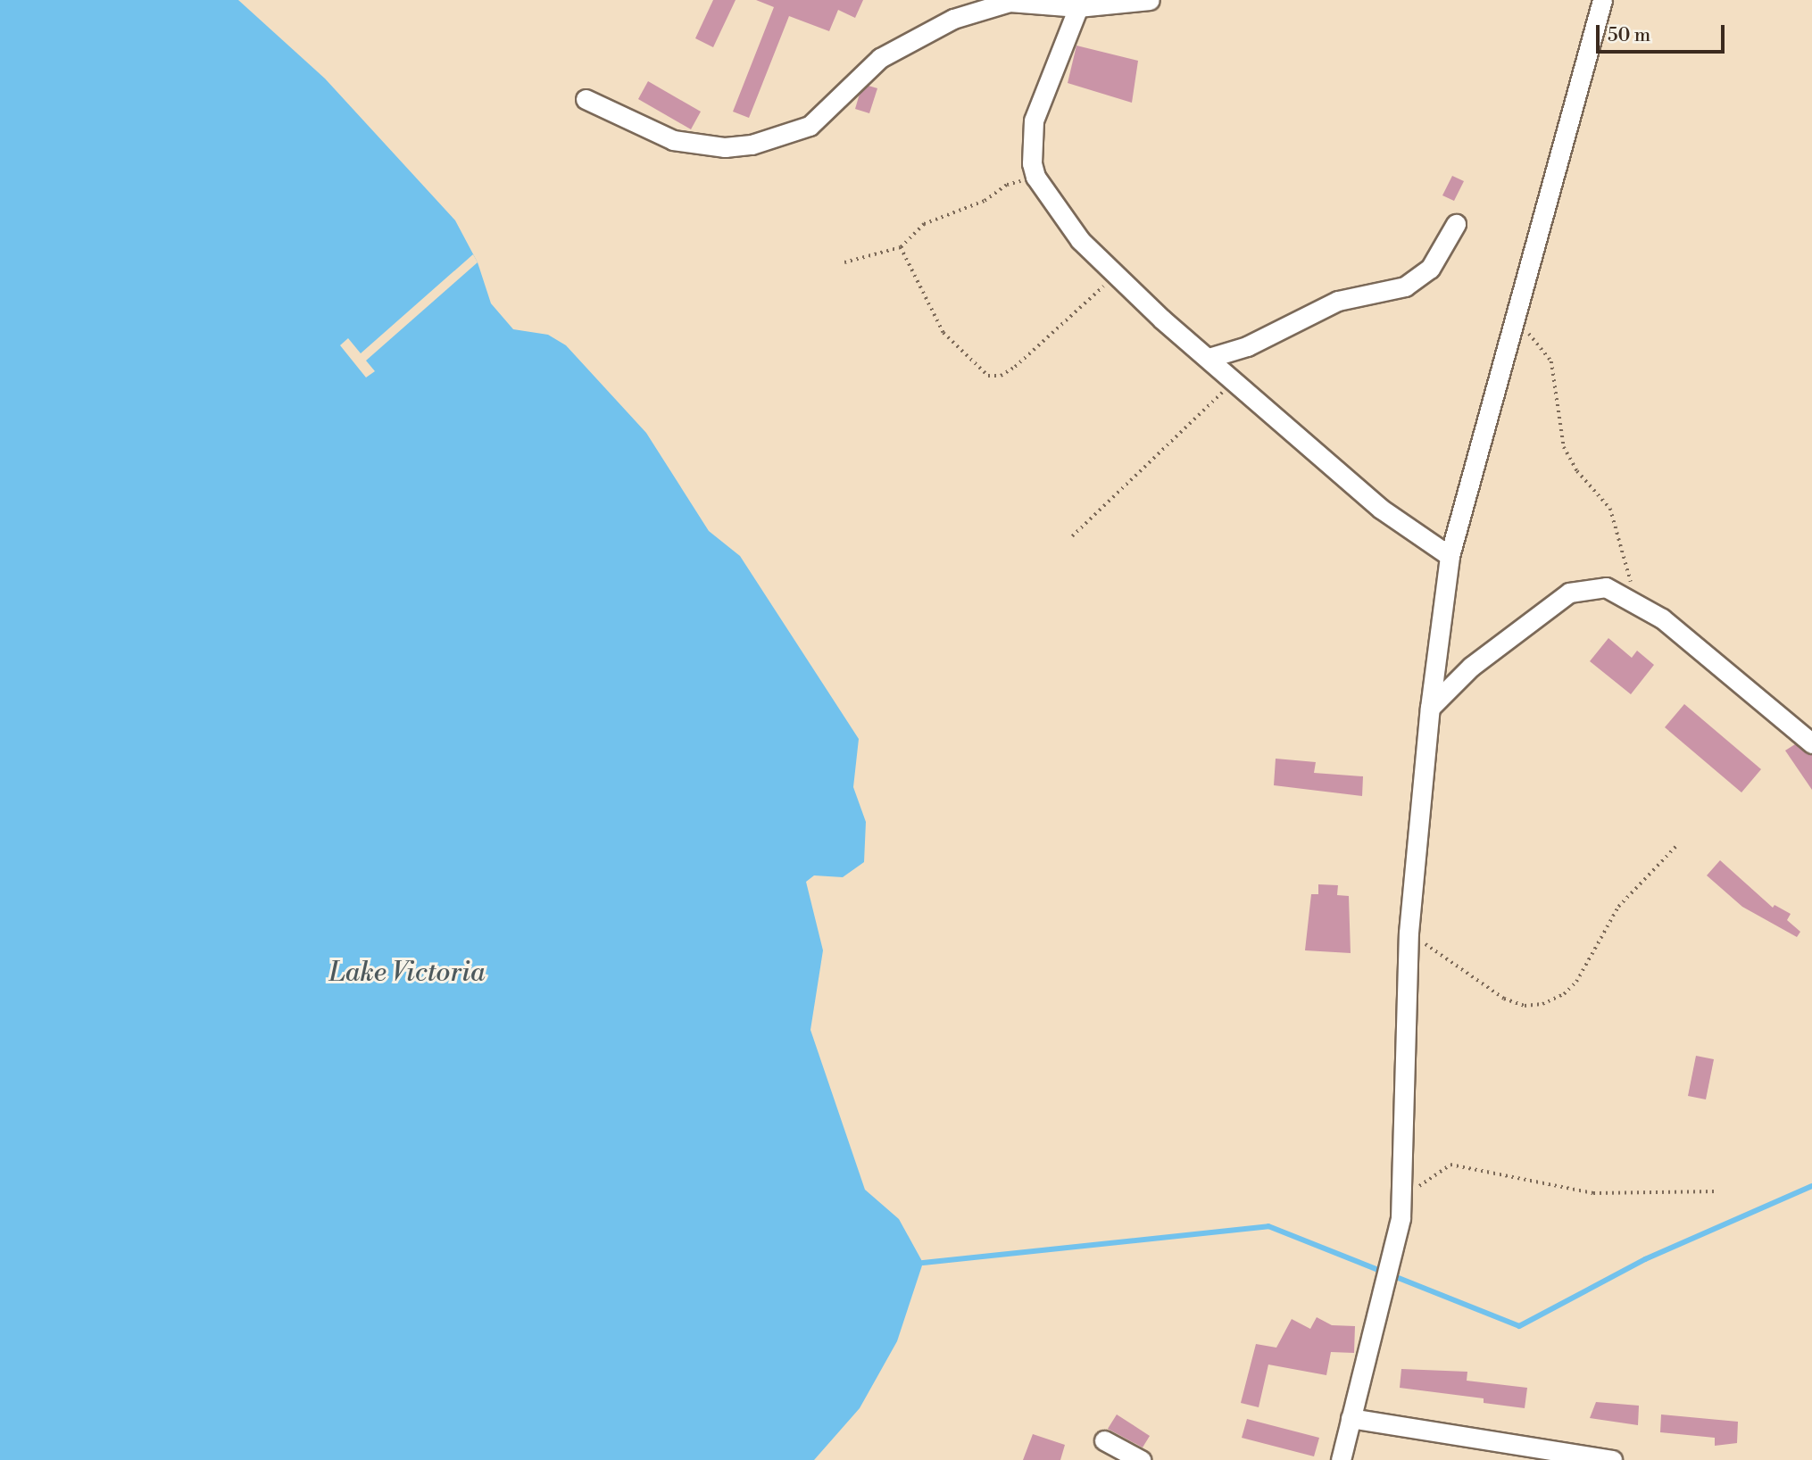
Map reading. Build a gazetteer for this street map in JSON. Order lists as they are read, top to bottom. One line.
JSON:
{"water":["Lake Victoria"],"scale_bar":"50 m"}
